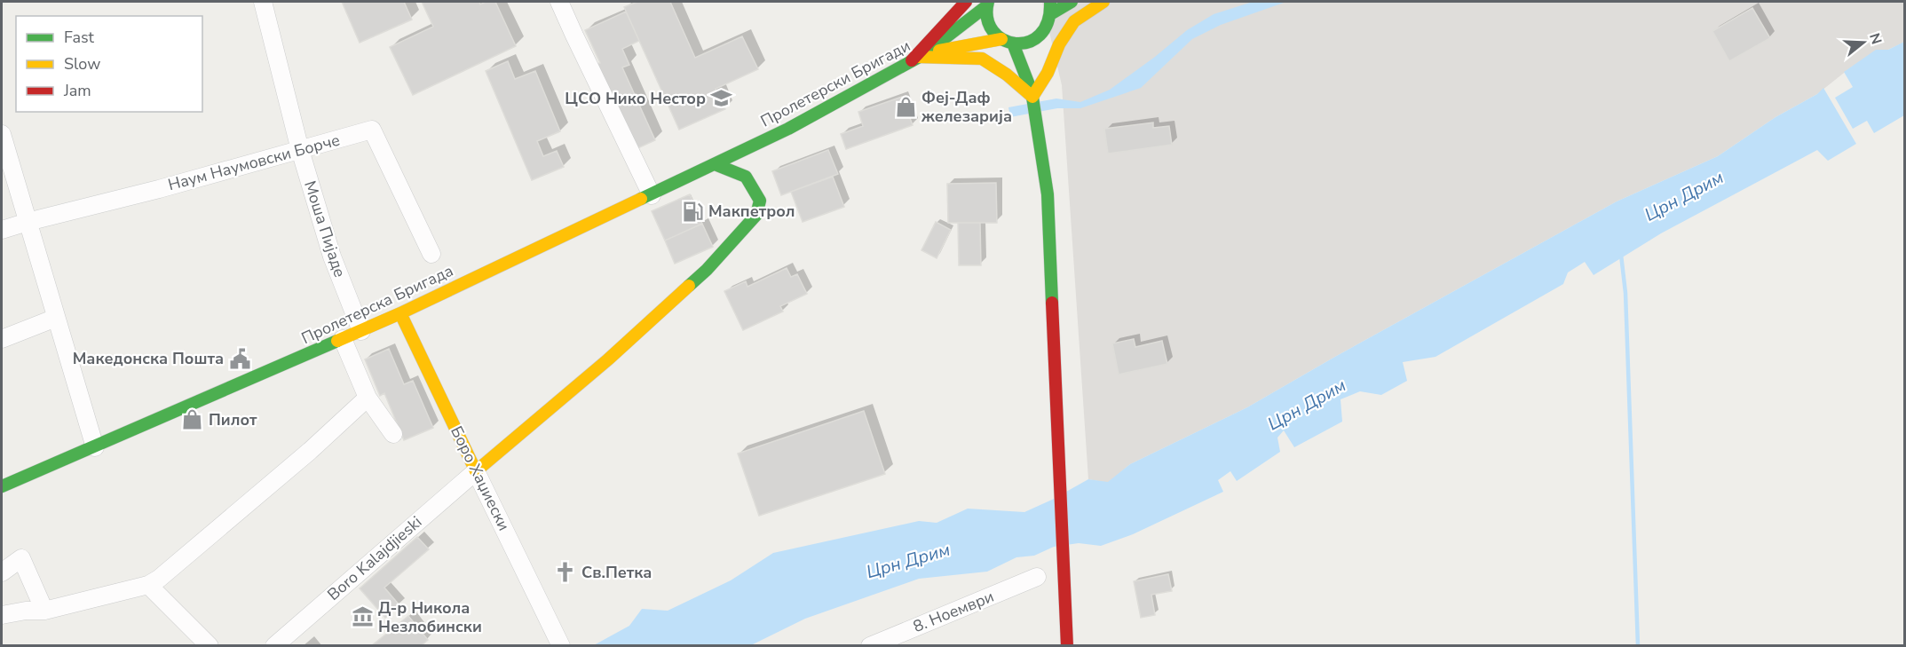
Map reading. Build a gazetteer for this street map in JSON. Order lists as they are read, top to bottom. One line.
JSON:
{"streets":{"street":["Пролетерски Бригади","Наум Наумовски Борче","Моша Пијаде","Пролетерска Бригада","Боро Хаџиески","Boro Kalajdjieski","8. Ноември"]},"crossings":[["Пролетерски Бригади","Пролетерска Бригада"],["Наум Наумовски Борче","Моша Пијаде"],["Моша Пијаде","Пролетерска Бригада"],["Пролетерска Бригада","Боро Хаџиески"],["Боро Хаџиески","Boro Kalajdjieski"]],"water":["Црн Дрим"],"places":{"school or university":["ЦСО Нико Нестор"],"shop":["Феј-Даф железарија","Пилот"],"fuel station":["Макпетрол"],"public building":["Македонска Пошта"],"church":["Св.Петка"],"museum":["Д-р Никола Незлобински"]},"legend":["Fast","Slow","Jam"],"north":"right"}
